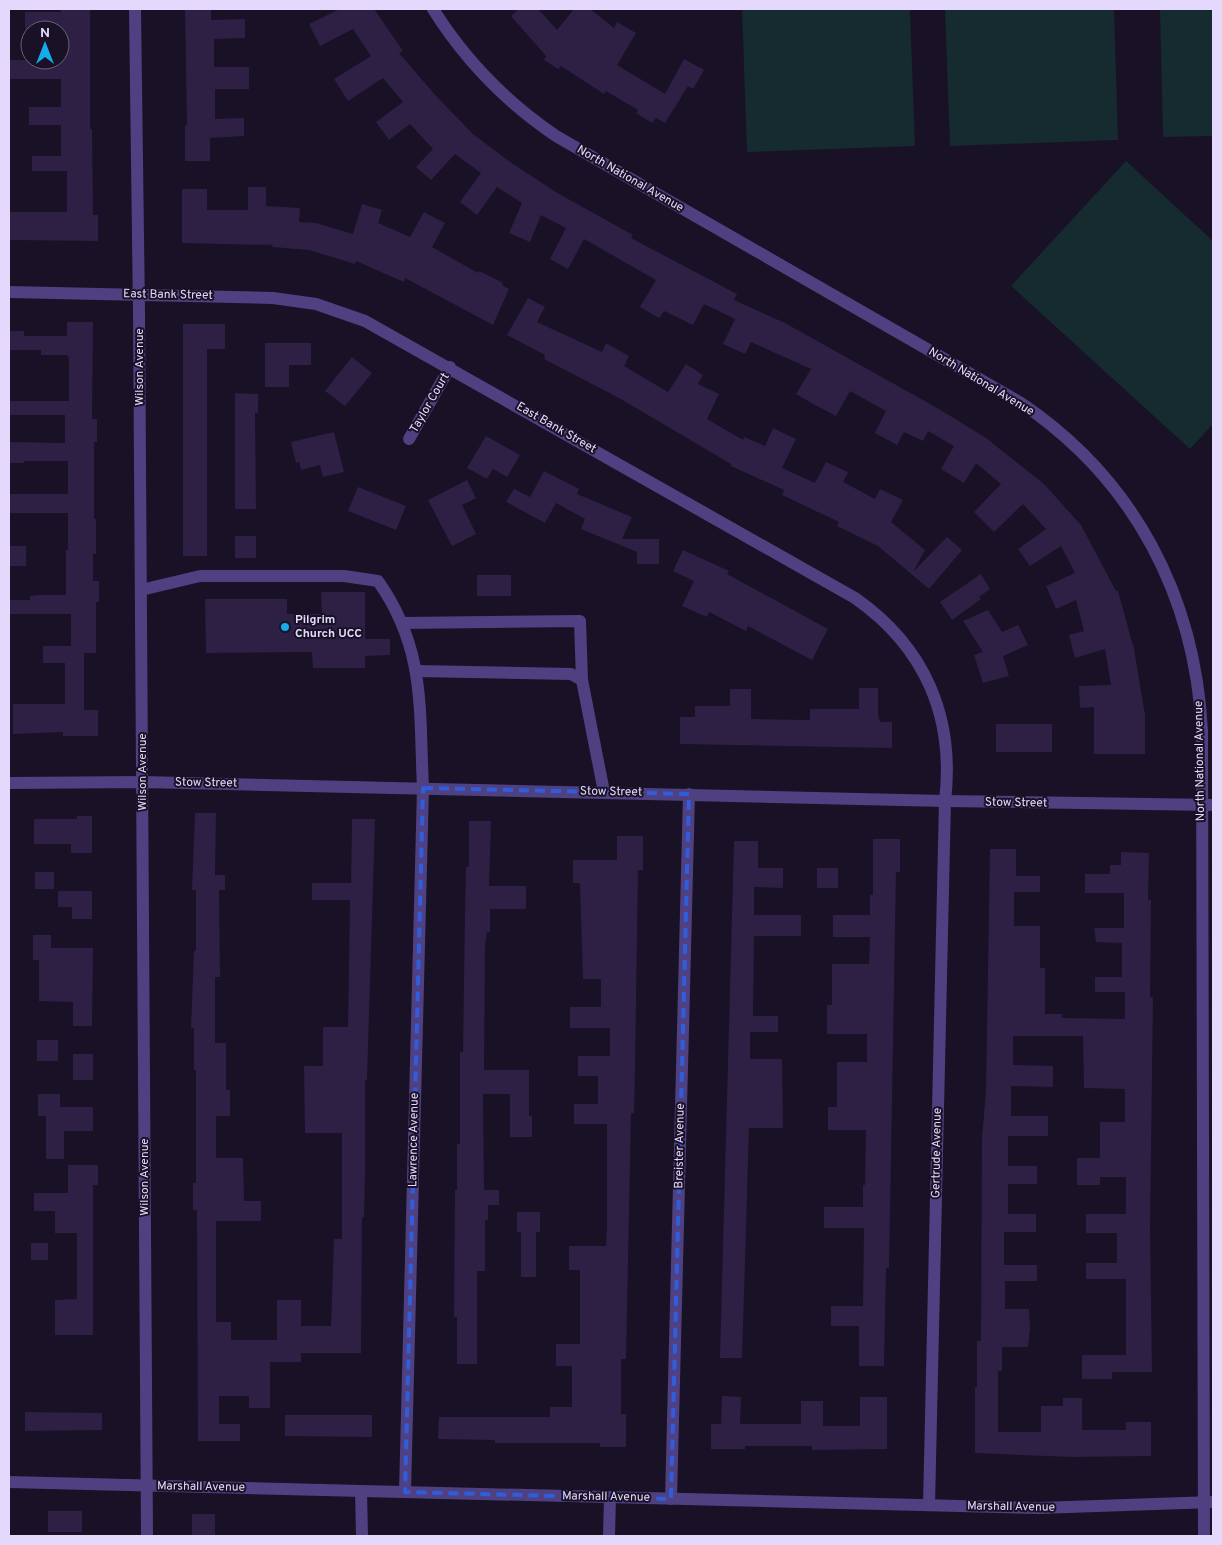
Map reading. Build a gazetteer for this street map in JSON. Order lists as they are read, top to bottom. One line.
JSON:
{"streets":{"street":["North National Avenue","East Bank Street","Wilson Avenue","Taylor Court","Stow Street","Lawrence Avenue","Breister Avenue","Gertrude Avenue","Marshall Avenue"]},"crossings":[["North National Avenue","Stow Street"],["North National Avenue","Marshall Avenue"],["East Bank Street","Wilson Avenue"],["East Bank Street","Taylor Court"],["East Bank Street","Stow Street"],["East Bank Street","Gertrude Avenue"],["Wilson Avenue","Stow Street"],["Wilson Avenue","Lawrence Avenue"],["Wilson Avenue","Marshall Avenue"],["Stow Street","Lawrence Avenue"],["Stow Street","Breister Avenue"],["Stow Street","Gertrude Avenue"],["Lawrence Avenue","Marshall Avenue"],["Breister Avenue","Marshall Avenue"],["Gertrude Avenue","Marshall Avenue"]],"places":["Pilgrim Church UCC"],"north":"top"}
